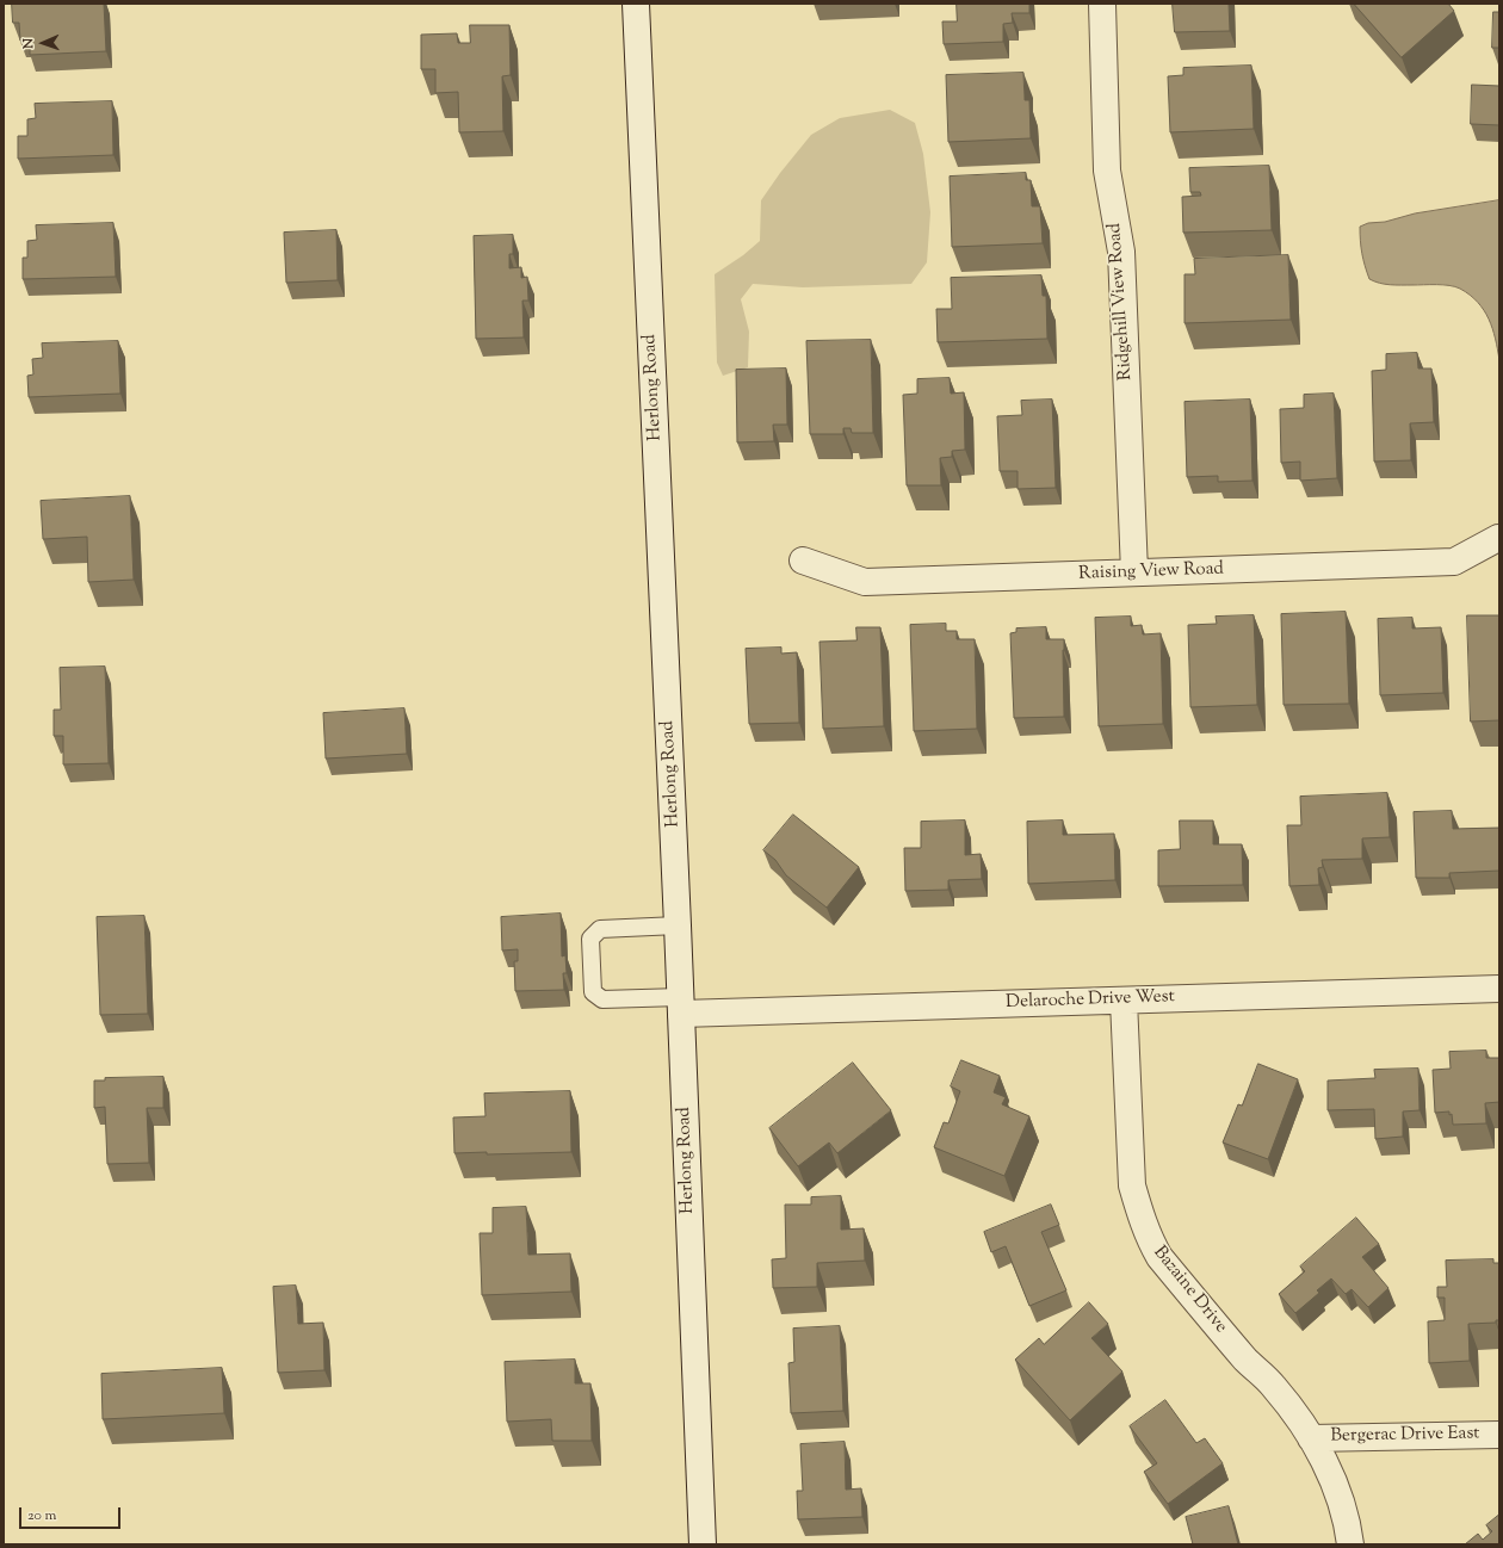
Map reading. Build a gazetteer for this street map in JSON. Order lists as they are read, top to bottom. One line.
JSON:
{"streets":{"street":["Ridgehill View Road","Herlong Road","Raising View Road","Delaroche Drive West","Bazaine Drive","Bergerac Drive East"]},"crossings":[["Ridgehill View Road","Raising View Road"],["Herlong Road","Delaroche Drive West"],["Delaroche Drive West","Bazaine Drive"],["Bazaine Drive","Bergerac Drive East"]],"scale_bar":"20 m","north":"left"}
